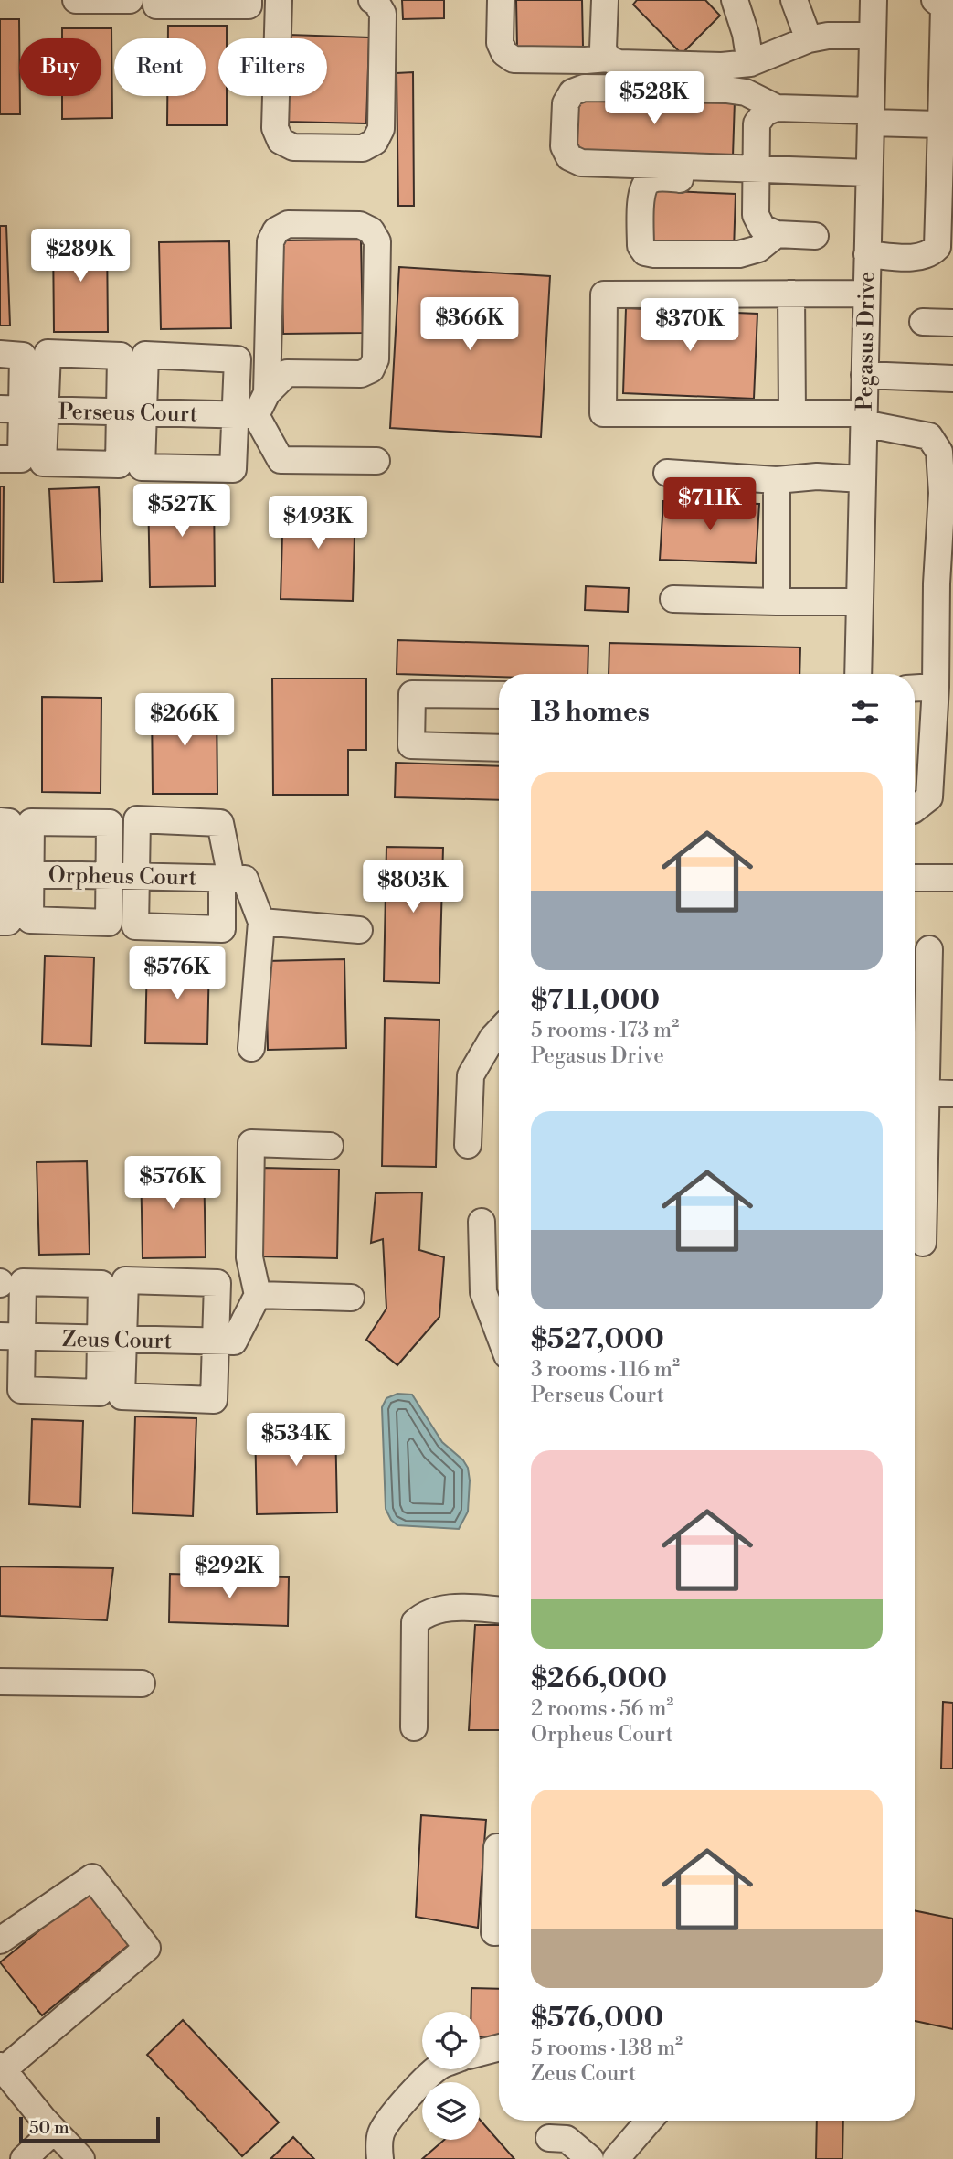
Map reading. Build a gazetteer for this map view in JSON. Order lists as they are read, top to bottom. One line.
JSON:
{"streets":{"street":["Pegasus Drive","Perseus Court","Orpheus Court","Zeus Court"]},"scale_bar":"50 m","page":{"chip":["Buy","Rent","Filters"],"price":["$528K","$289K","$366K","$370K","$711K","$527K","$493K","$266K","$803K","$576K","$576K","$534K","$292K"],"heading":"13 homes","list":[{"name":"$711,000","note":"5 rooms · 173 m² · Pegasus Drive"},{"name":"$527,000","note":"3 rooms · 116 m² · Perseus Court"},{"name":"$266,000","note":"2 rooms · 56 m² · Orpheus Court"},{"name":"$576,000","note":"5 rooms · 138 m² · Zeus Court"}],"scale":"50 m"}}
